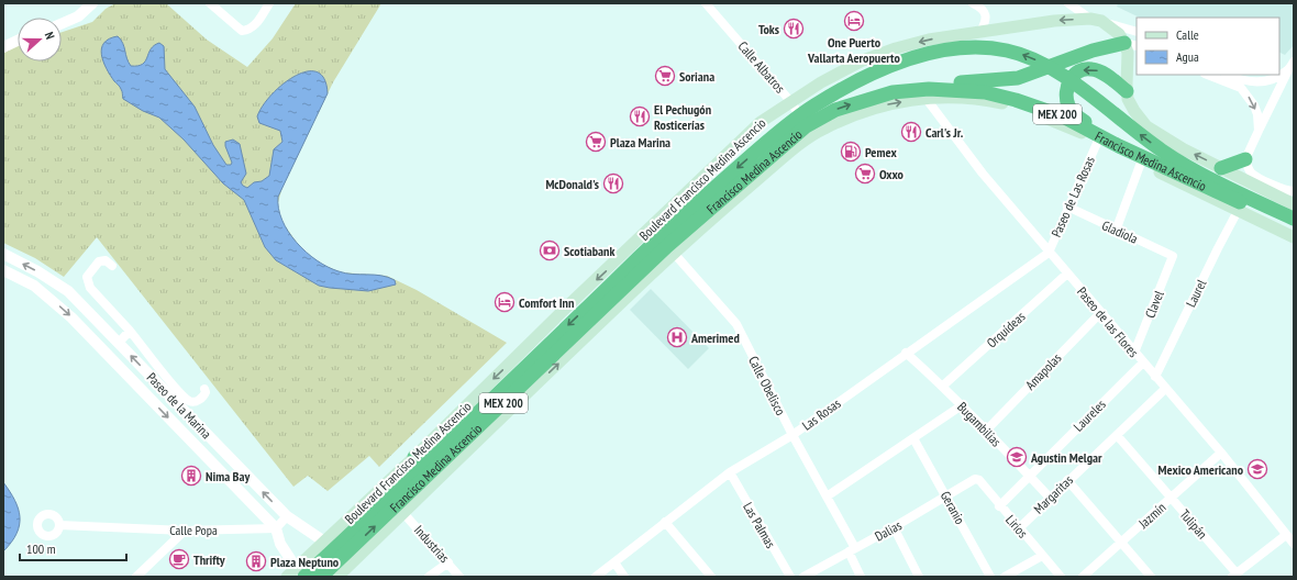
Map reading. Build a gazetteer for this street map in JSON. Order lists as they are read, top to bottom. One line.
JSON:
{"streets":{"highway":["MEX 200","Francisco Medina Ascencio"],"main road":["Boulevard Francisco Medina Ascencio"],"street":["Calle Albatros","Paseo de Las Rosas","Gladiola","Laurel","Clavel","Paseo de las Flores","Orquídeas","Amapolas","Calle Obelisco","Paseo de la Marina","Las Rosas","Laureles","Bugambilias","Margaritas","Geranio","Jazmín","Tulipán","Las Palmas","Lirios","Calle Popa","Dalias","Industrias"]},"crossings":[["Calle Albatros","Francisco Medina Ascencio"],["Calle Albatros","Boulevard Francisco Medina Ascencio"],["Francisco Medina Ascencio","Boulevard Francisco Medina Ascencio"],["Francisco Medina Ascencio","Paseo de Las Rosas"],["Francisco Medina Ascencio","Laurel"],["Francisco Medina Ascencio","Paseo de las Flores"],["Francisco Medina Ascencio","Calle Obelisco"],["Francisco Medina Ascencio","Paseo de la Marina"],["Francisco Medina Ascencio","Industrias"],["Boulevard Francisco Medina Ascencio","Paseo de la Marina"],["Paseo de Las Rosas","Gladiola"],["Paseo de Las Rosas","Paseo de las Flores"],["Paseo de Las Rosas","Las Rosas"],["Gladiola","Clavel"],["Laurel","Paseo de las Flores"],["Clavel","Paseo de las Flores"],["Paseo de las Flores","Orquídeas"],["Paseo de las Flores","Amapolas"],["Paseo de las Flores","Las Rosas"],["Paseo de las Flores","Laureles"],["Paseo de las Flores","Margaritas"],["Paseo de las Flores","Jazmín"],["Orquídeas","Bugambilias"],["Amapolas","Bugambilias"],["Calle Obelisco","Las Rosas"],["Calle Obelisco","Dalias"],["Paseo de la Marina","Calle Popa"],["Las Rosas","Bugambilias"],["Las Rosas","Las Palmas"],["Laureles","Bugambilias"],["Laureles","Lirios"],["Bugambilias","Margaritas"],["Margaritas","Tulipán"],["Margaritas","Lirios"],["Geranio","Dalias"],["Jazmín","Tulipán"],["Lirios","Dalias"]],"one_way":["Boulevard Francisco Medina Ascencio"],"places":{"hotel":["One Puerto Vallarta Aeropuerto","Comfort Inn"],"restaurant":["Toks","El Pechugón Rosticerías","Carl's Jr.","McDonald's"],"supermarket":["Soriana","Plaza Marina","Oxxo"],"fuel station":["Pemex"],"bank":["Scotiabank"],"hospital":["Amerimed"],"school or university":["Agustin Melgar","Mexico Americano"],"building":["Nima Bay","Plaza Neptuno"],"cafe":["Thrifty"]},"legend":["Calle","Agua"],"scale_bar":"100 m","north":"right"}
